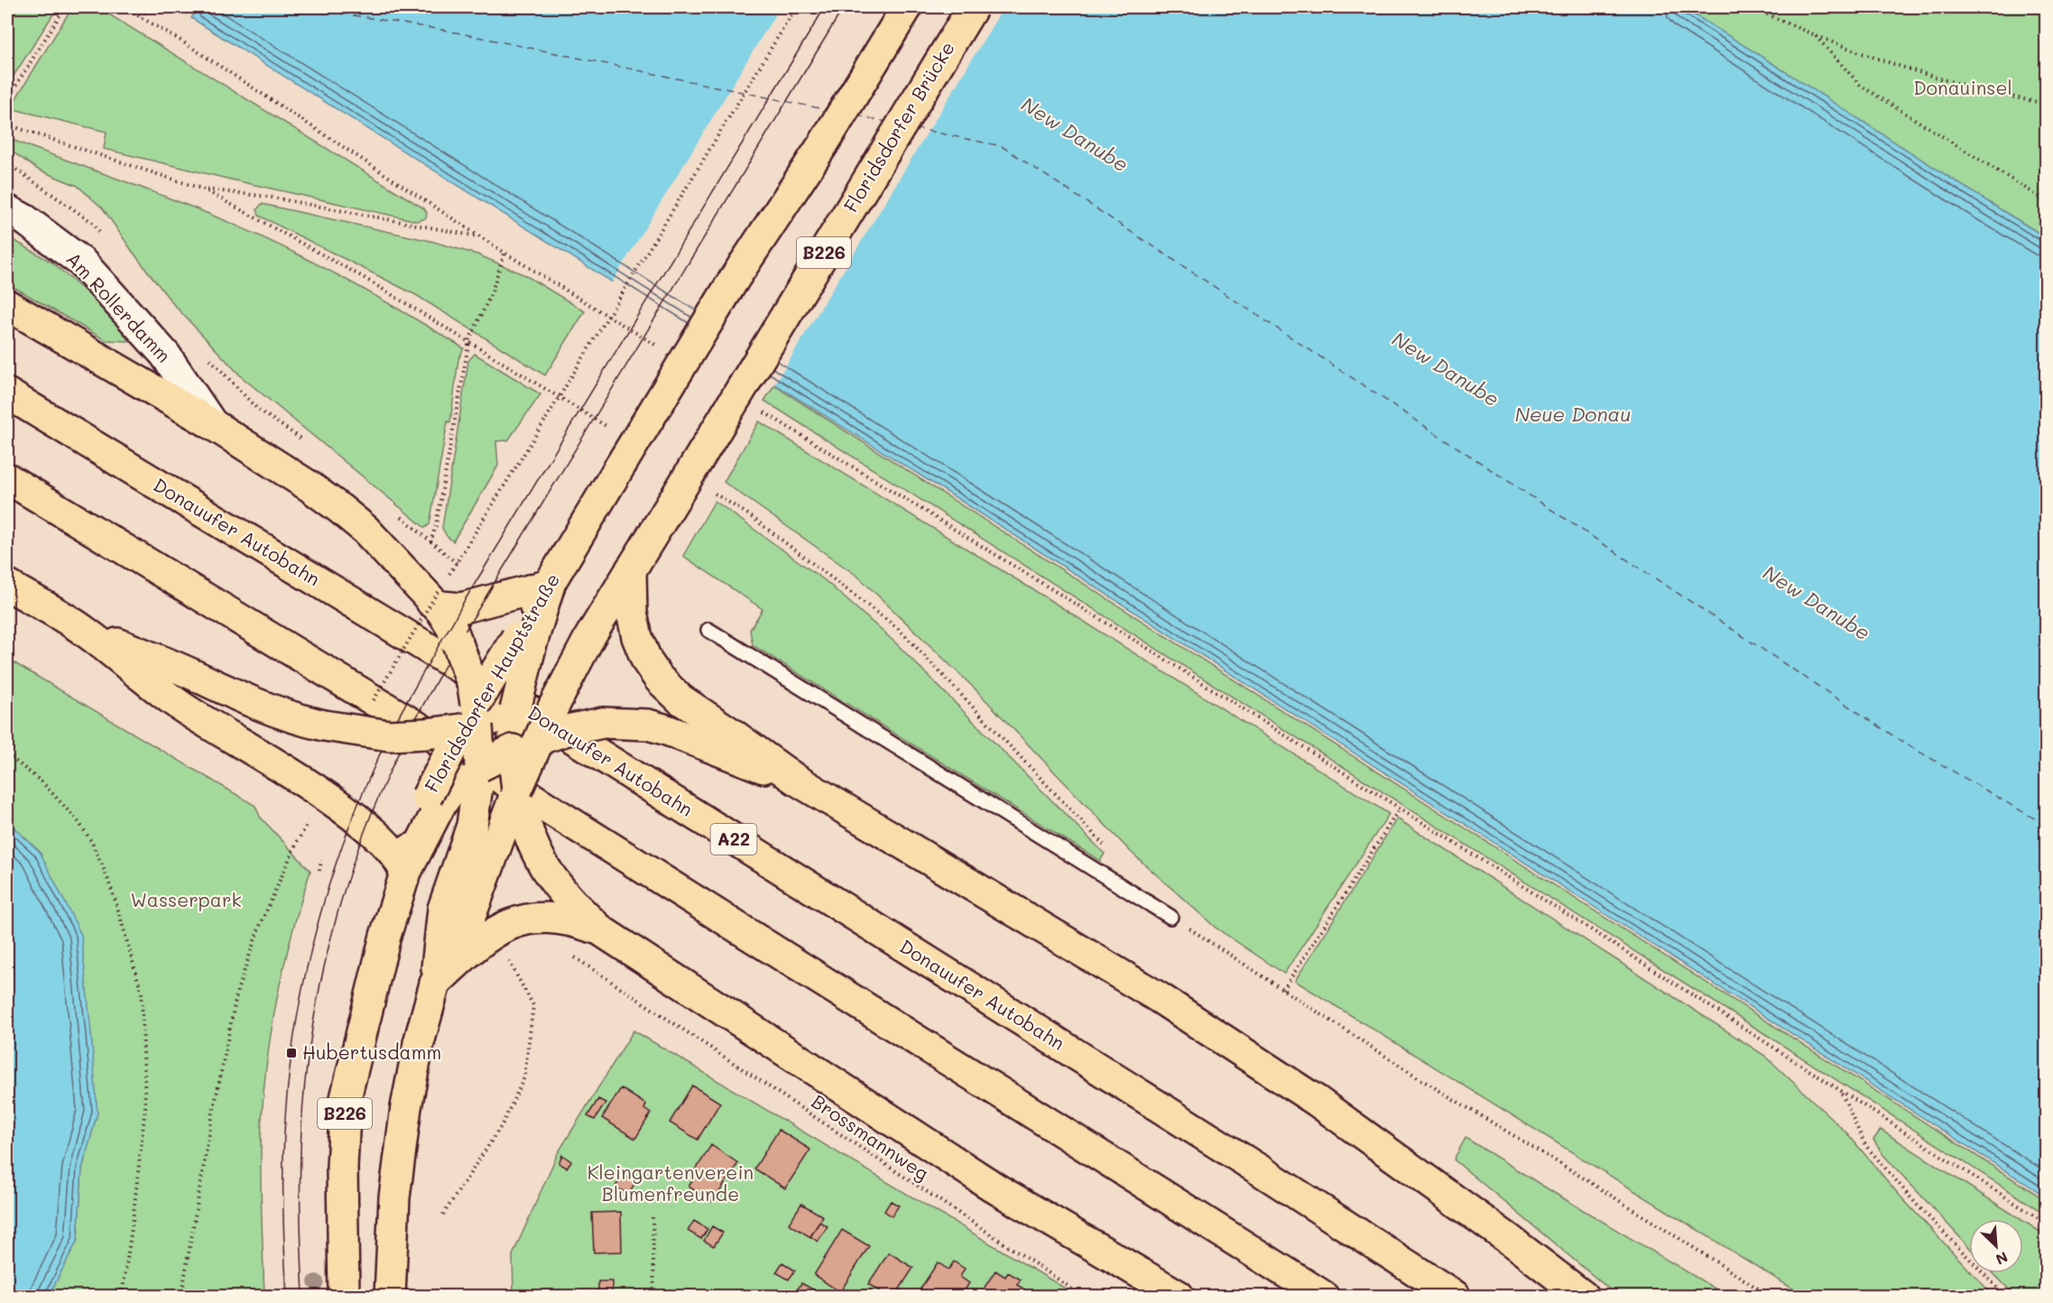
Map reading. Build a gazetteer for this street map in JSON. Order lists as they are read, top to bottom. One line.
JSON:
{"streets":{"main road":["Floridsdorfer Brücke","B226","Donauufer Autobahn","Floridsdorfer Hauptstraße","A22"],"street":["Am Rollerdamm"],"path":["Brossmannweg"]},"crossings":[["Floridsdorfer Brücke","B226"]],"water":["New Danube","Neue Donau"],"parks":["Donauinsel","Wasserpark","Kleingartenverein Blumenfreunde"],"places":{"transit":["Hubertusdamm"]},"north":"bottom right"}
